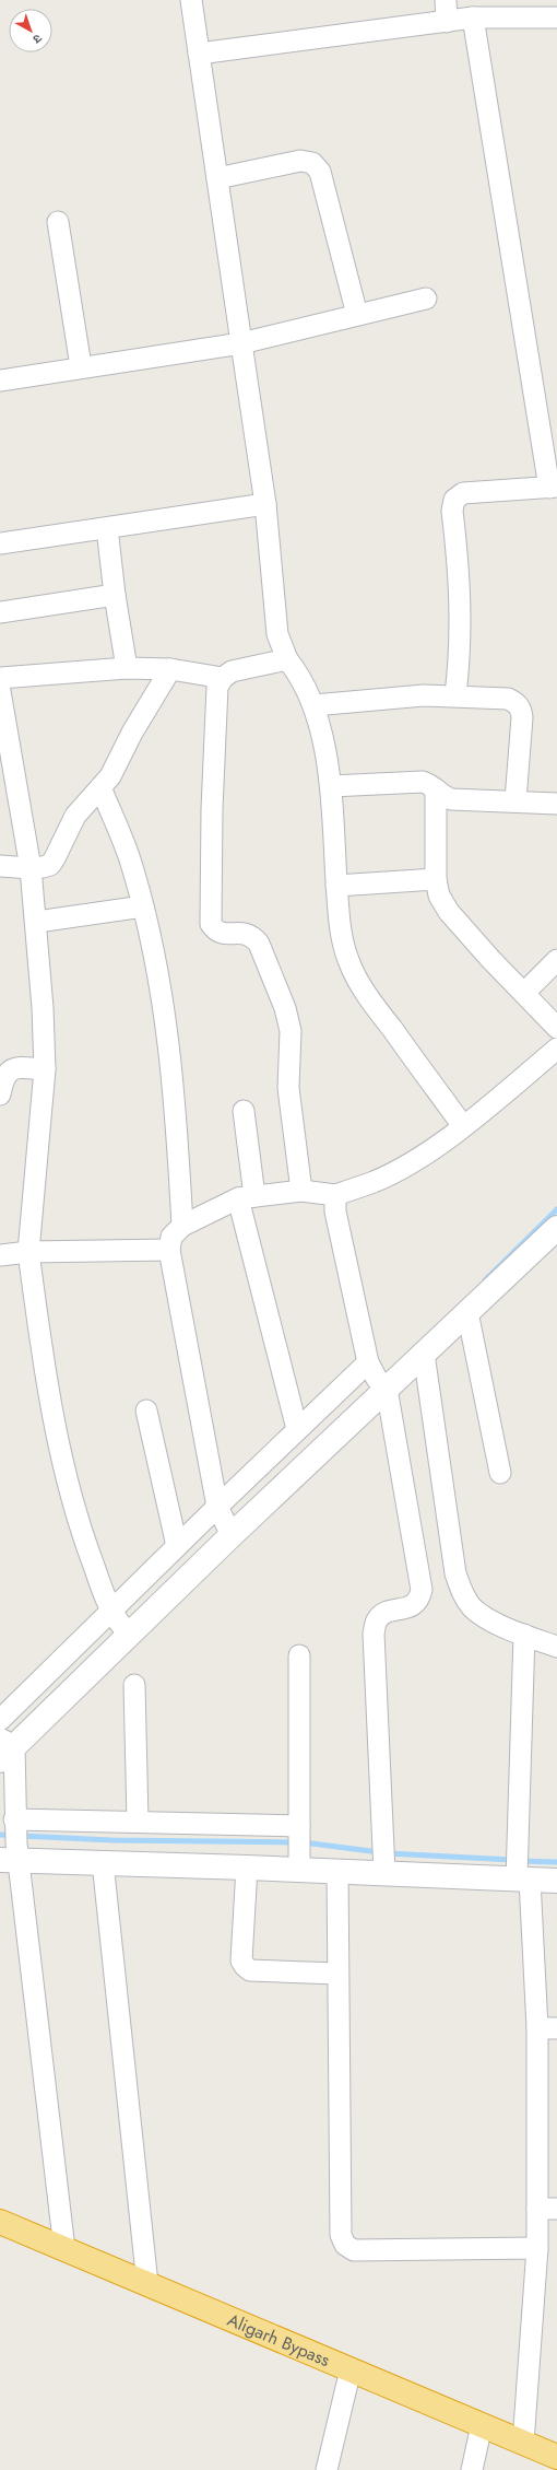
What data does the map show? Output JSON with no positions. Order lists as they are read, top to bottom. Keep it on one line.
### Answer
{"streets":{"highway":["Aligarh Bypass"]},"north":"bottom right"}
